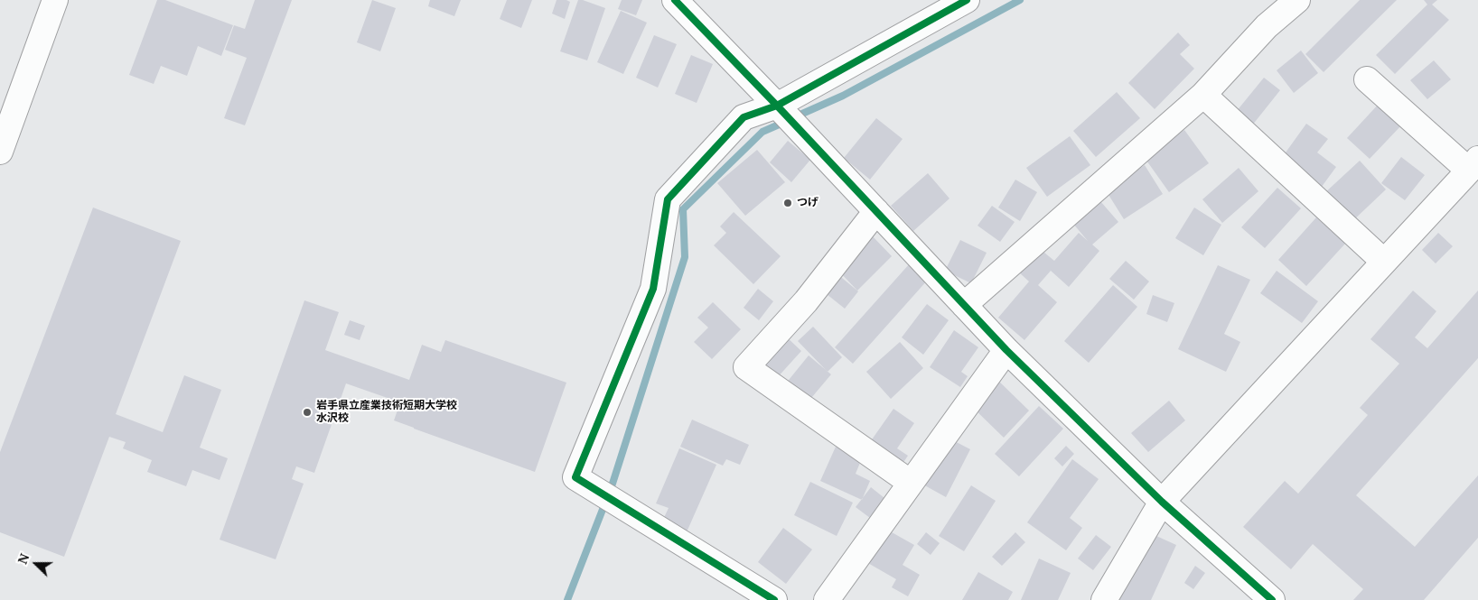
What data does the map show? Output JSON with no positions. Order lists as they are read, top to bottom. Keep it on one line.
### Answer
{"places":["つげ","岩手県立産業技術短期大学校 水沢校"],"north":"left"}
